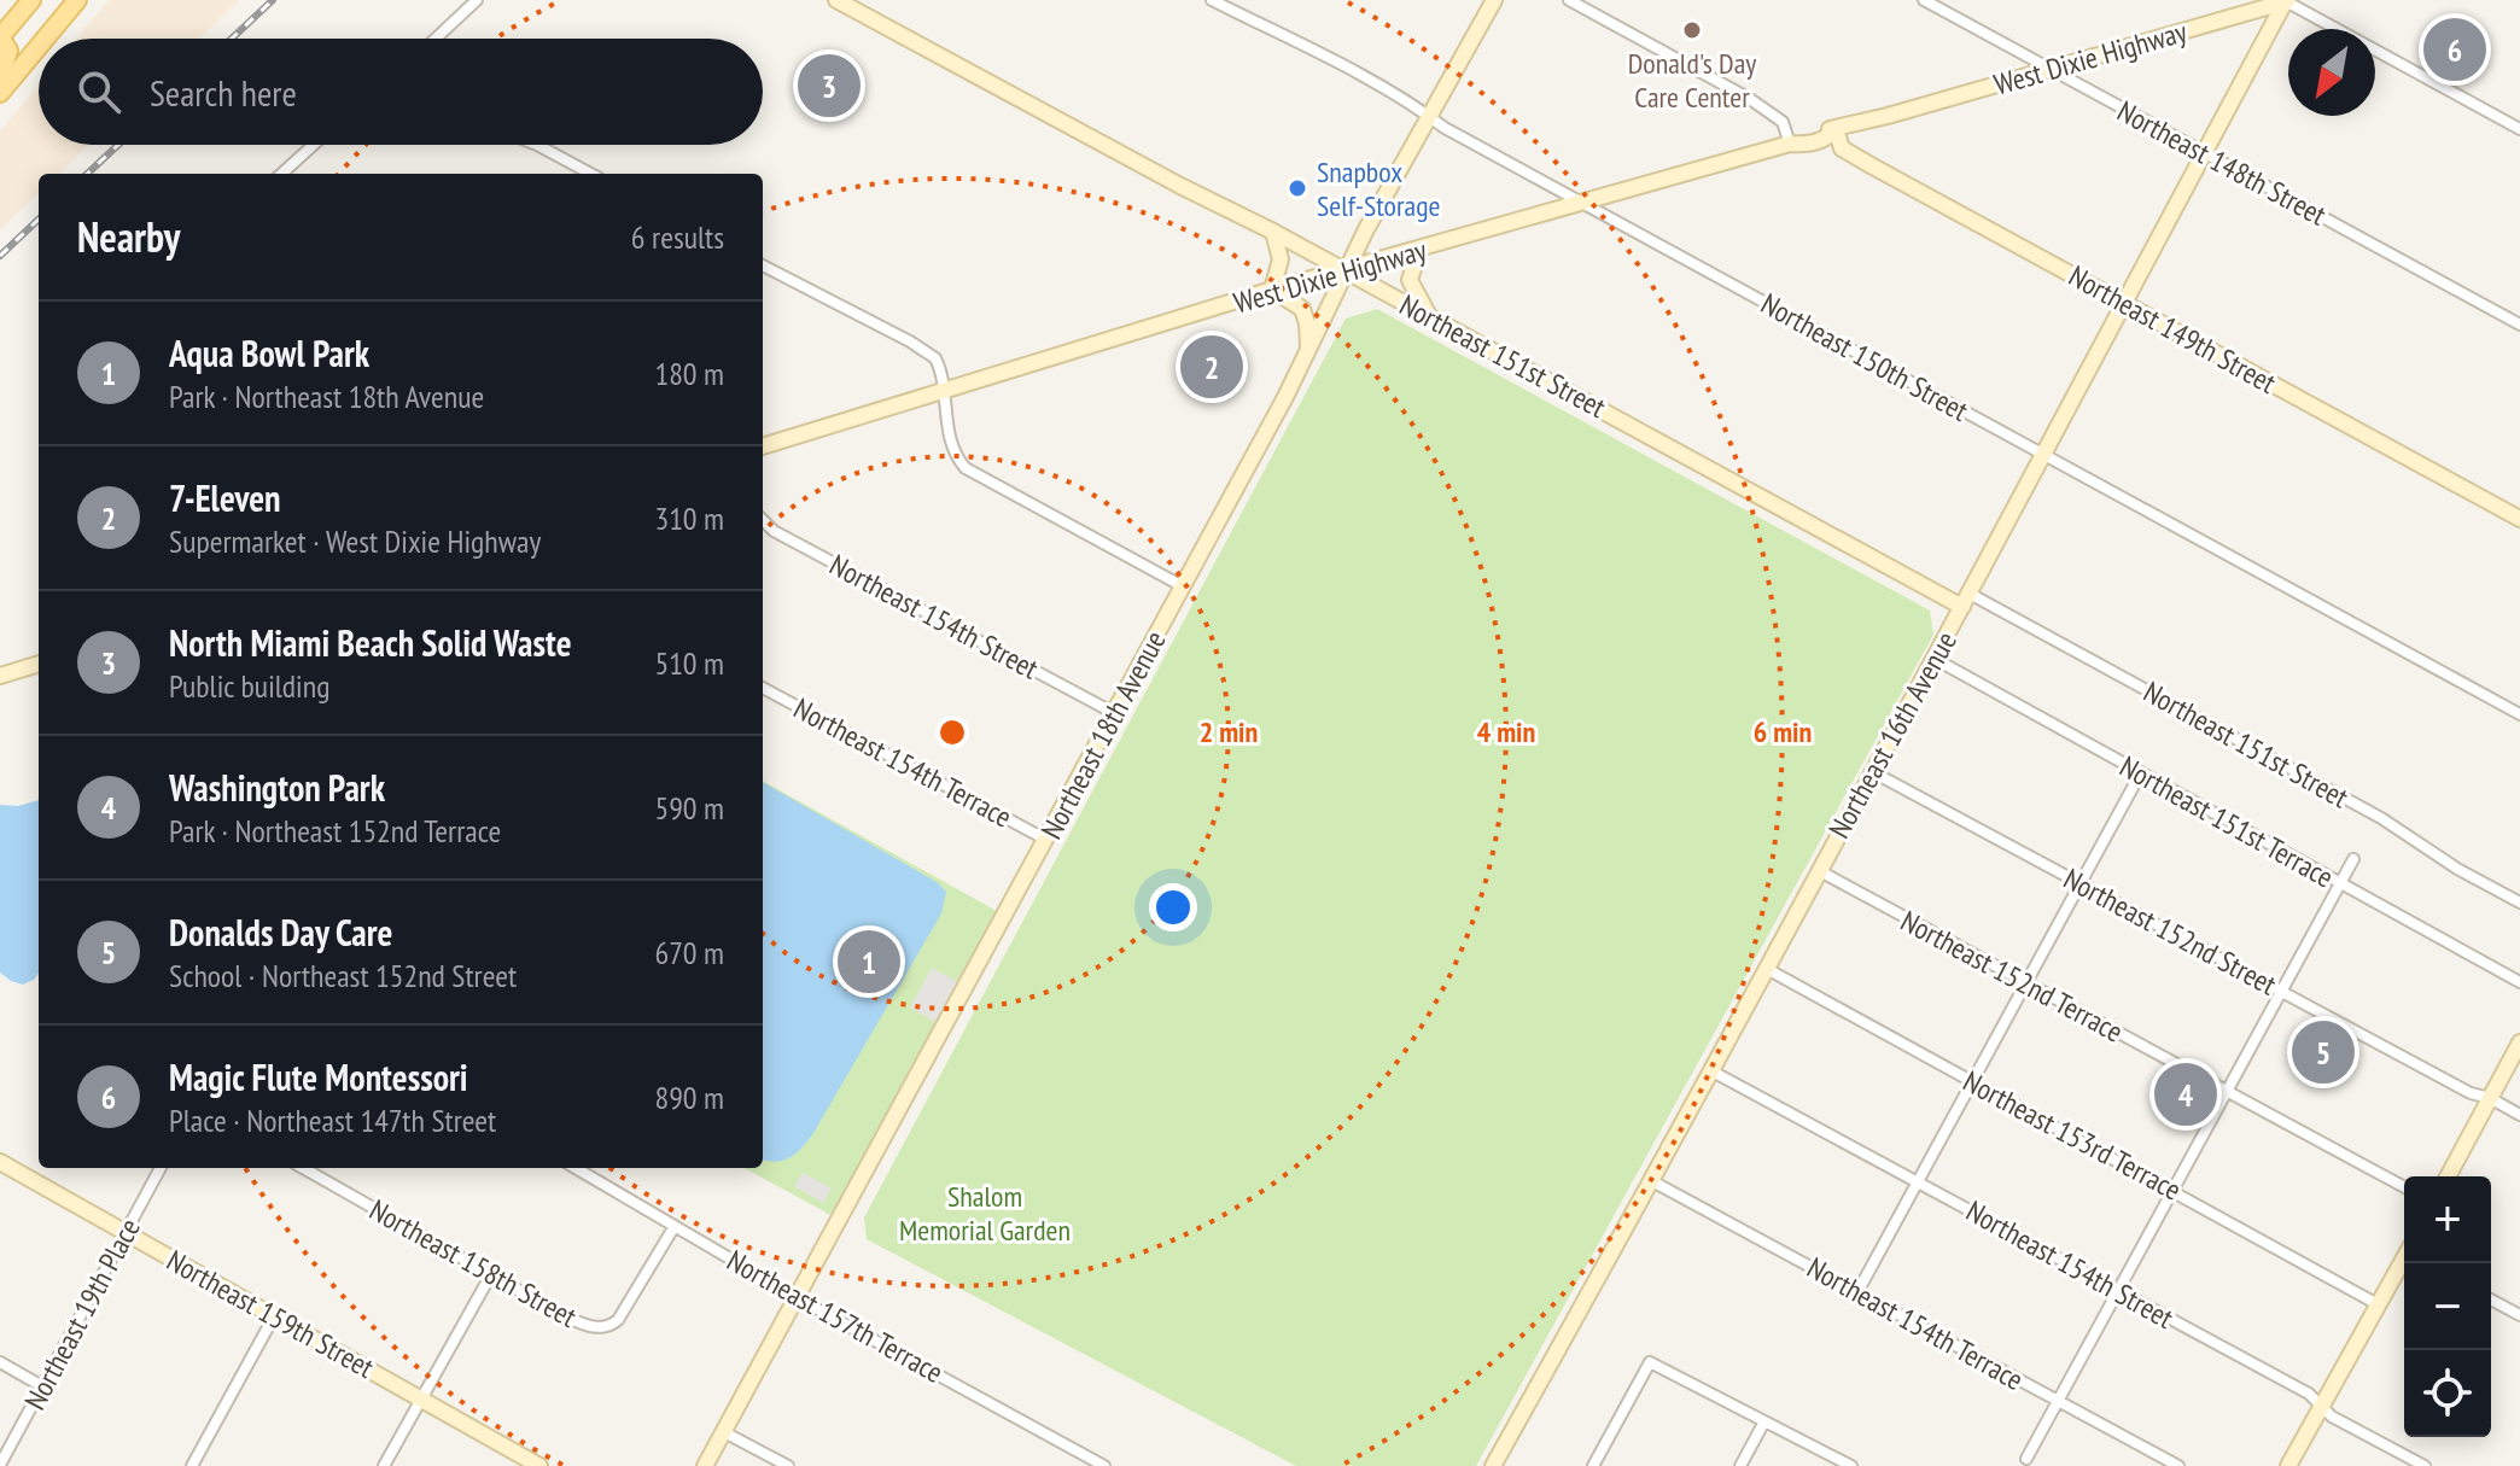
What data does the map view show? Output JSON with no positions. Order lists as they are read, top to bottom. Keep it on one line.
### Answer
{"streets":{"street":["West Dixie Highway","Northeast 148th Street","Northeast 149th Street","Northeast 151st Street","Northeast 150th Street","Northeast 154th Street","Northeast 18th Avenue","Northeast 16th Avenue","Northeast 154th Terrace","Northeast 151st Terrace","Northeast 152nd Street","Northeast 152nd Terrace","Northeast 153rd Terrace","Northeast 158th Street","Northeast 19th Place","Northeast 159th Street","Northeast 157th Terrace"]},"crossings":[["West Dixie Highway","Northeast 148th Street"],["West Dixie Highway","Northeast 149th Street"],["West Dixie Highway","Northeast 151st Street"],["West Dixie Highway","Northeast 150th Street"],["West Dixie Highway","Northeast 18th Avenue"],["West Dixie Highway","Northeast 16th Avenue"],["Northeast 148th Street","Northeast 16th Avenue"],["Northeast 149th Street","Northeast 16th Avenue"],["Northeast 151st Street","Northeast 18th Avenue"],["Northeast 151st Street","Northeast 16th Avenue"],["Northeast 150th Street","Northeast 18th Avenue"],["Northeast 150th Street","Northeast 16th Avenue"],["Northeast 154th Street","Northeast 18th Avenue"],["Northeast 154th Street","Northeast 16th Avenue"],["Northeast 18th Avenue","Northeast 154th Terrace"],["Northeast 18th Avenue","Northeast 157th Terrace"],["Northeast 16th Avenue","Northeast 154th Terrace"],["Northeast 16th Avenue","Northeast 151st Terrace"],["Northeast 16th Avenue","Northeast 152nd Street"],["Northeast 16th Avenue","Northeast 152nd Terrace"],["Northeast 16th Avenue","Northeast 153rd Terrace"],["Northeast 158th Street","Northeast 157th Terrace"],["Northeast 19th Place","Northeast 159th Street"]],"parks":["Shalom Memorial Garden"],"places":["Donald's Day Care Center","Snapbox Self-Storage"],"north":"bottom left","page":{"pins":["6","3","2","1","5","4"],"search":"Search here","heading":["Nearby","6 results"],"list":[{"mark":"1","name":"Aqua Bowl Park","note":"Park · Northeast 18th Avenue","value":"180 m"},{"mark":"2","name":"7-Eleven","note":"Supermarket · West Dixie Highway","value":"310 m"},{"mark":"3","name":"North Miami Beach Solid Waste","note":"Public building","value":"510 m"},{"mark":"4","name":"Washington Park","note":"Park · Northeast 152nd Terrace","value":"590 m"},{"mark":"5","name":"Donalds Day Care","note":"School · Northeast 152nd Street","value":"670 m"},{"mark":"6","name":"Magic Flute Montessori","note":"Place · Northeast 147th Street","value":"890 m"}],"map_buttons":["+","−"]},"rings":["2 min","4 min","6 min"]}
